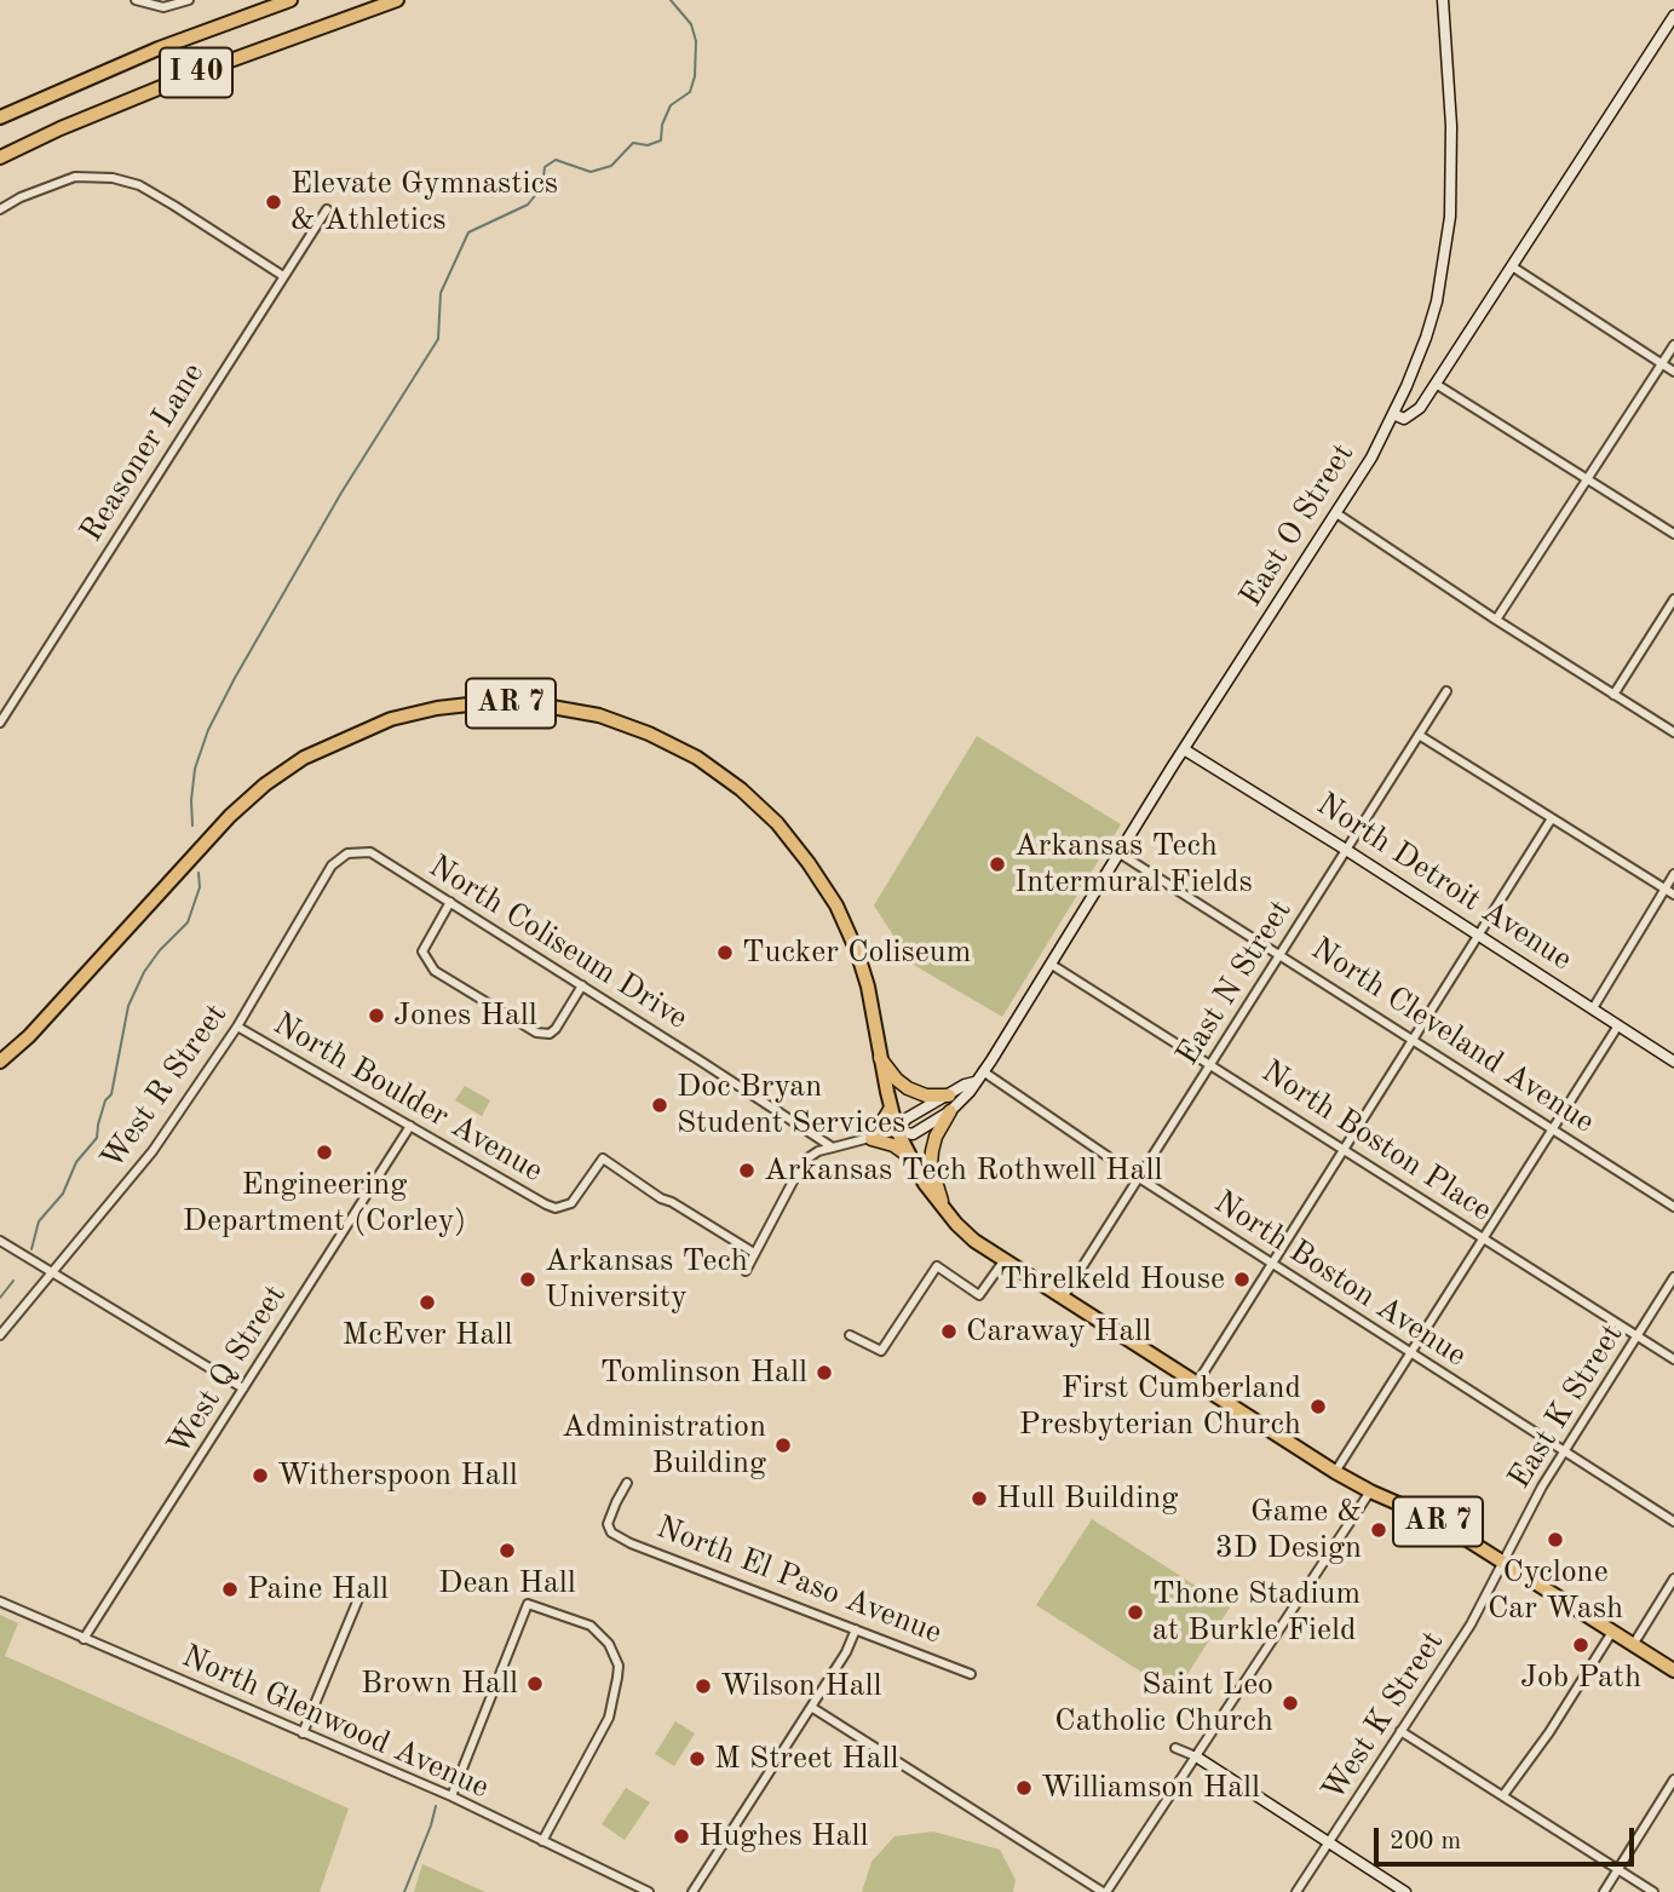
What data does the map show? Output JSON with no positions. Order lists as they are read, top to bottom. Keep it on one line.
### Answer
{"streets":{"highway":["I 40","AR 7"],"street":["Reasoner Lane","East O Street","North Detroit Avenue","North Coliseum Drive","East N Street","North Cleveland Avenue","West R Street","North Boulder Avenue","North Boston Place","North Boston Avenue","West Q Street","East K Street","North El Paso Avenue","West K Street","North Glenwood Avenue"]},"crossings":[["East O Street","AR 7"],["East O Street","North Detroit Avenue"],["East O Street","North Cleveland Avenue"],["East O Street","North Boston Place"],["East O Street","North Boston Avenue"],["AR 7","East N Street"],["AR 7","East K Street"],["AR 7","West K Street"],["North Detroit Avenue","East N Street"],["North Coliseum Drive","West R Street"],["East N Street","North Cleveland Avenue"],["East N Street","North Boston Place"],["East N Street","North Boston Avenue"],["West R Street","North Boulder Avenue"],["North Boulder Avenue","West Q Street"],["North Boston Place","East K Street"],["North Boston Avenue","East K Street"],["West Q Street","North Glenwood Avenue"],["East K Street","West K Street"]],"places":["Elevate Gymnastics & Athletics","Arkansas Tech Intermural Fields","Tucker Coliseum","Jones Hall","Doc Bryan Student Services","Engineering Department (Corley)","Arkansas Tech Rothwell Hall","Arkansas Tech University","Threlkeld House","McEver Hall","Caraway Hall","Tomlinson Hall","First Cumberland Presbyterian Church","Administration Building","Witherspoon Hall","Hull Building","Game & 3D Design","Cyclone Car Wash","Dean Hall","Paine Hall","Thone Stadium at Burkle Field","Job Path","Brown Hall","Wilson Hall","Saint Leo Catholic Church","M Street Hall","Williamson Hall","Hughes Hall"],"scale_bar":"200 m"}
